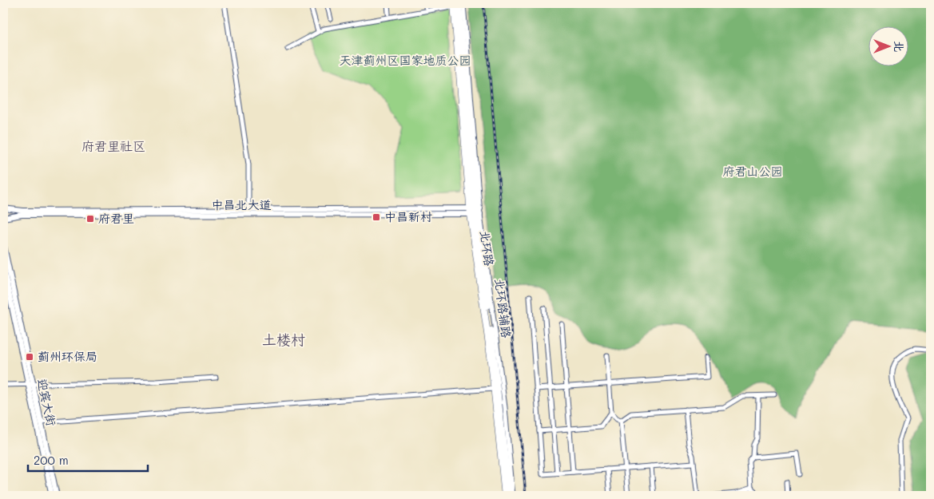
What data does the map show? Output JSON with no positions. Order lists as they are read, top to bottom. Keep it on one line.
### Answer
{"streets":{"highway":["北环路"],"main road":["中昌北大道","迎宾大街"],"street":["北环路辅路"]},"crossings":[["中昌北大道","北环路"],["中昌北大道","北环路辅路"],["北环路","北环路辅路"]],"districts":["府君里社区","土楼村"],"parks":["天津蓟州区国家地质公园","府君山公园"],"places":{"transit":["中昌新村","府君里","蓟州环保局"]},"scale_bar":"200 m","north":"right"}
